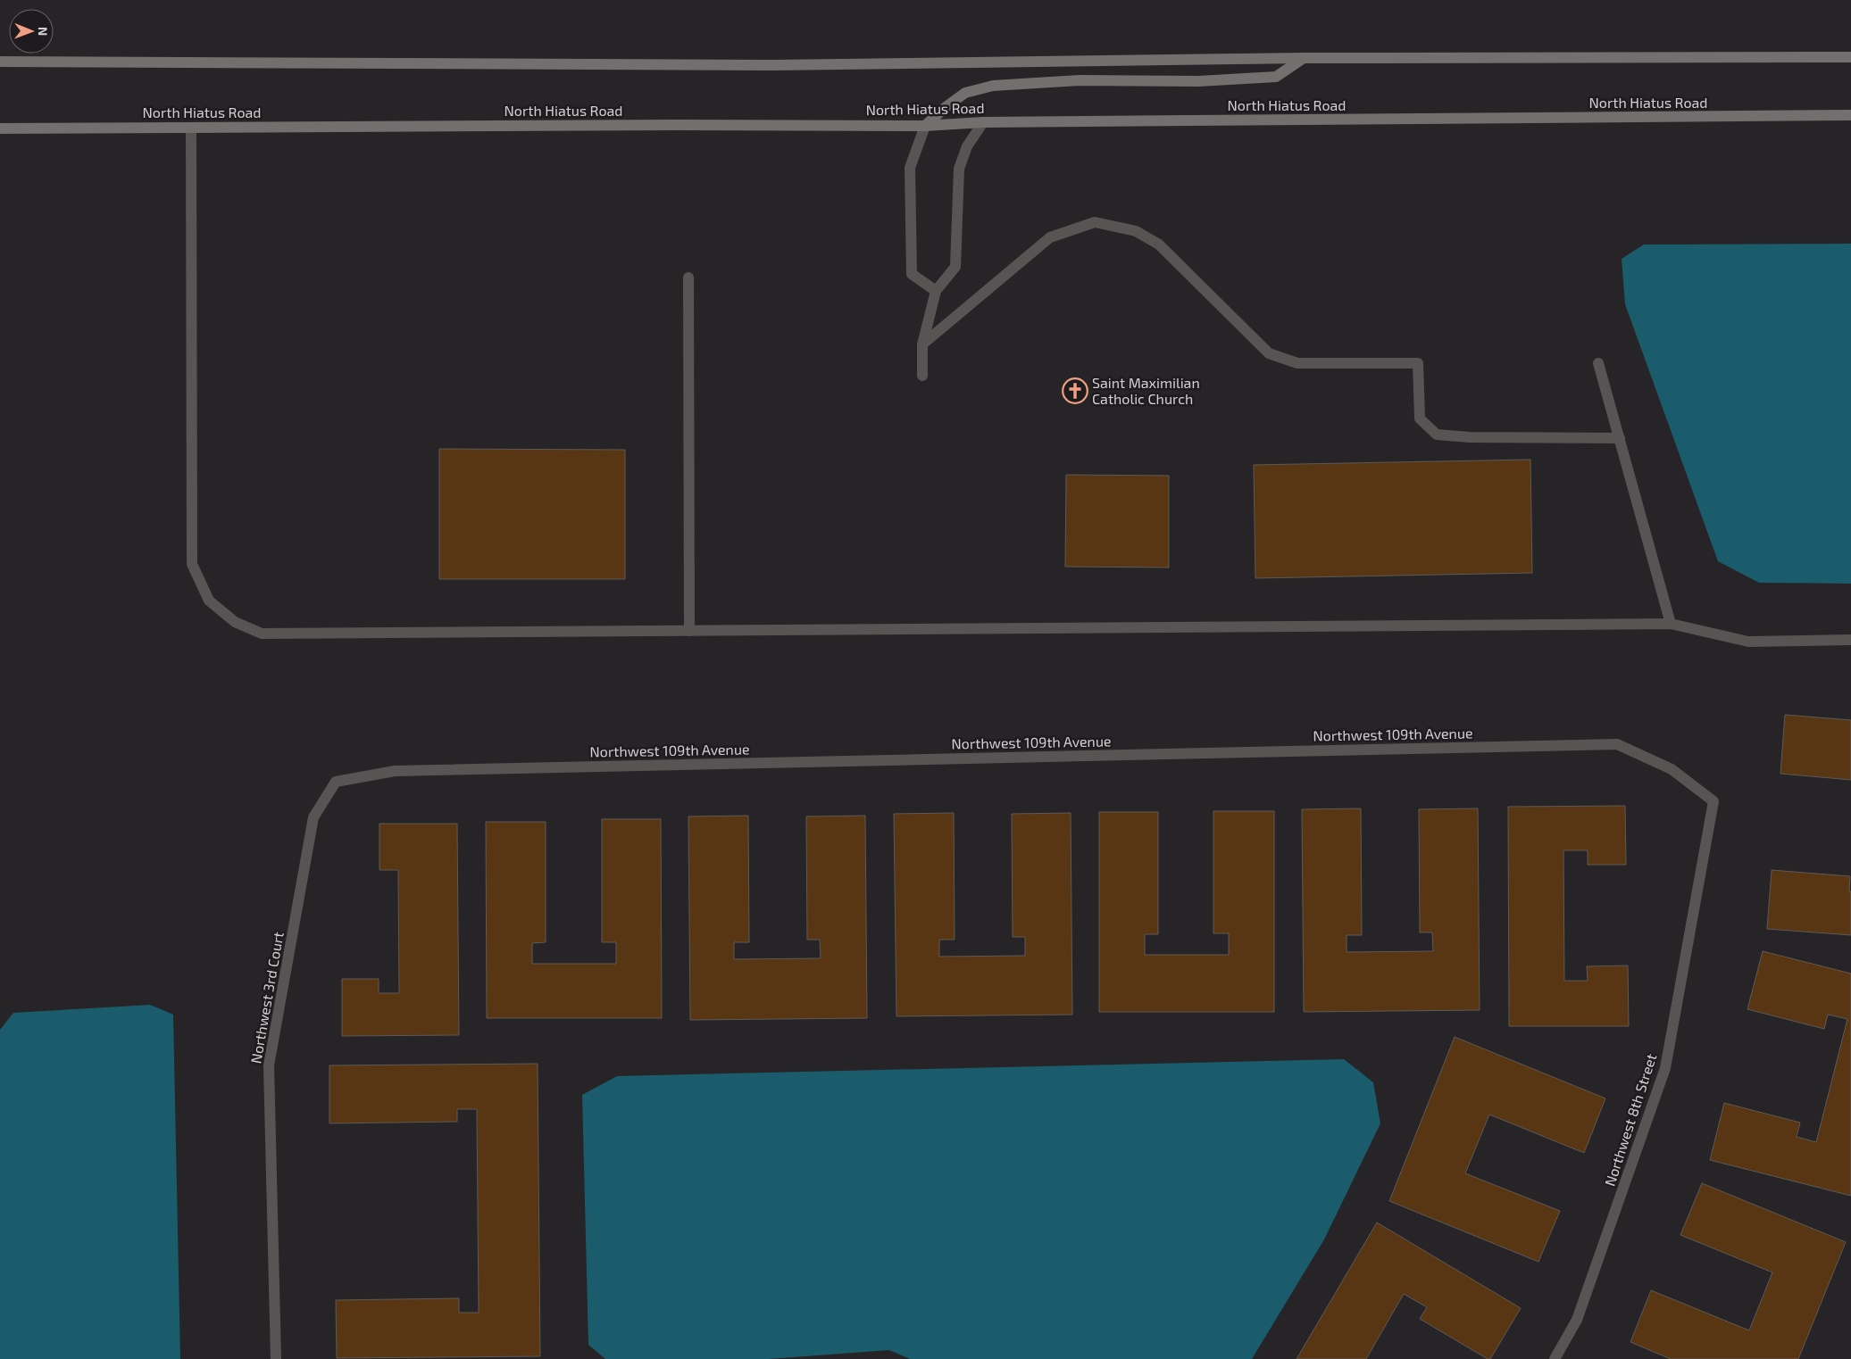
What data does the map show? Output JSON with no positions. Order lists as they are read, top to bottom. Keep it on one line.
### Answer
{"streets":{"main road":["North Hiatus Road"],"street":["Northwest 109th Avenue","Northwest 3rd Court","Northwest 8th Street"]},"crossings":[["Northwest 109th Avenue","Northwest 3rd Court"],["Northwest 109th Avenue","Northwest 8th Street"]],"places":{"church":["Saint Maximilian Catholic Church"]},"north":"right"}
